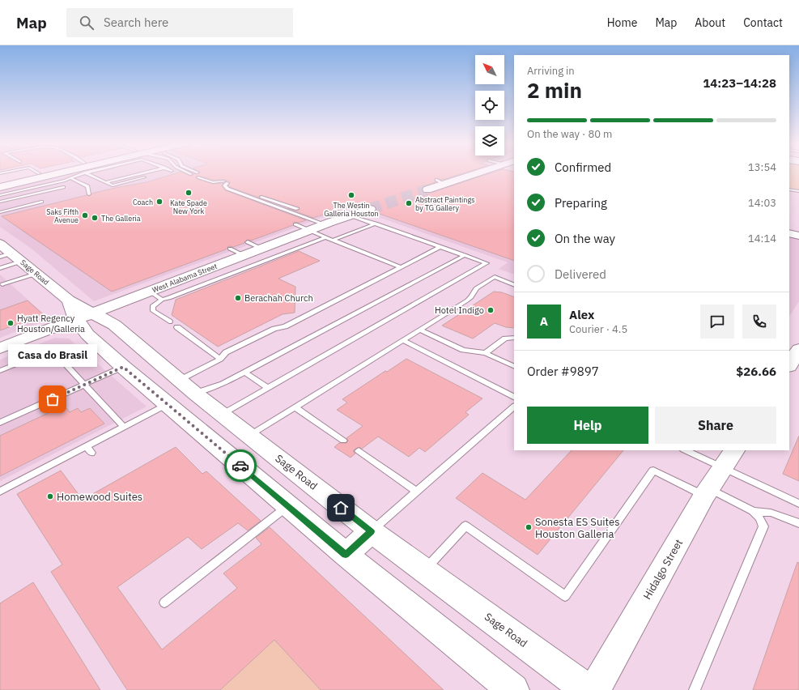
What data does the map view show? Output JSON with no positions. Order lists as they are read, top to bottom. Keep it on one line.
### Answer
{"streets":{"main road":["Sage Road","West Alabama Street","Hidalgo Street"]},"crossings":[["Sage Road","West Alabama Street"]],"places":["Kate Spade New York","The Westin Galleria Houston","Coach","Abstract Paintings by TG Gallery","Saks Fifth Avenue","The Galleria","Berachah Church","Hotel Indigo","Hyatt Regency Houston/Galleria","Casa do Brasil","Homewood Suites","Sonesta ES Suites Houston Galleria"],"north":"top left","page":{"header":"Map","search":"Search here","nav":["Home","Map","About","Contact"],"heading":["2 min","Arriving in","14:23–14:28"],"panel":["Alex","Courier · 4.5","Order #9897","$26.66"],"bar":"On the way · 80 m","list":[["Confirmed","13:54"],["Preparing","14:03"],["On the way","14:14"],"Delivered"],"round":"A","bubble":"Casa do Brasil","buttons":["Help","Share"]}}
